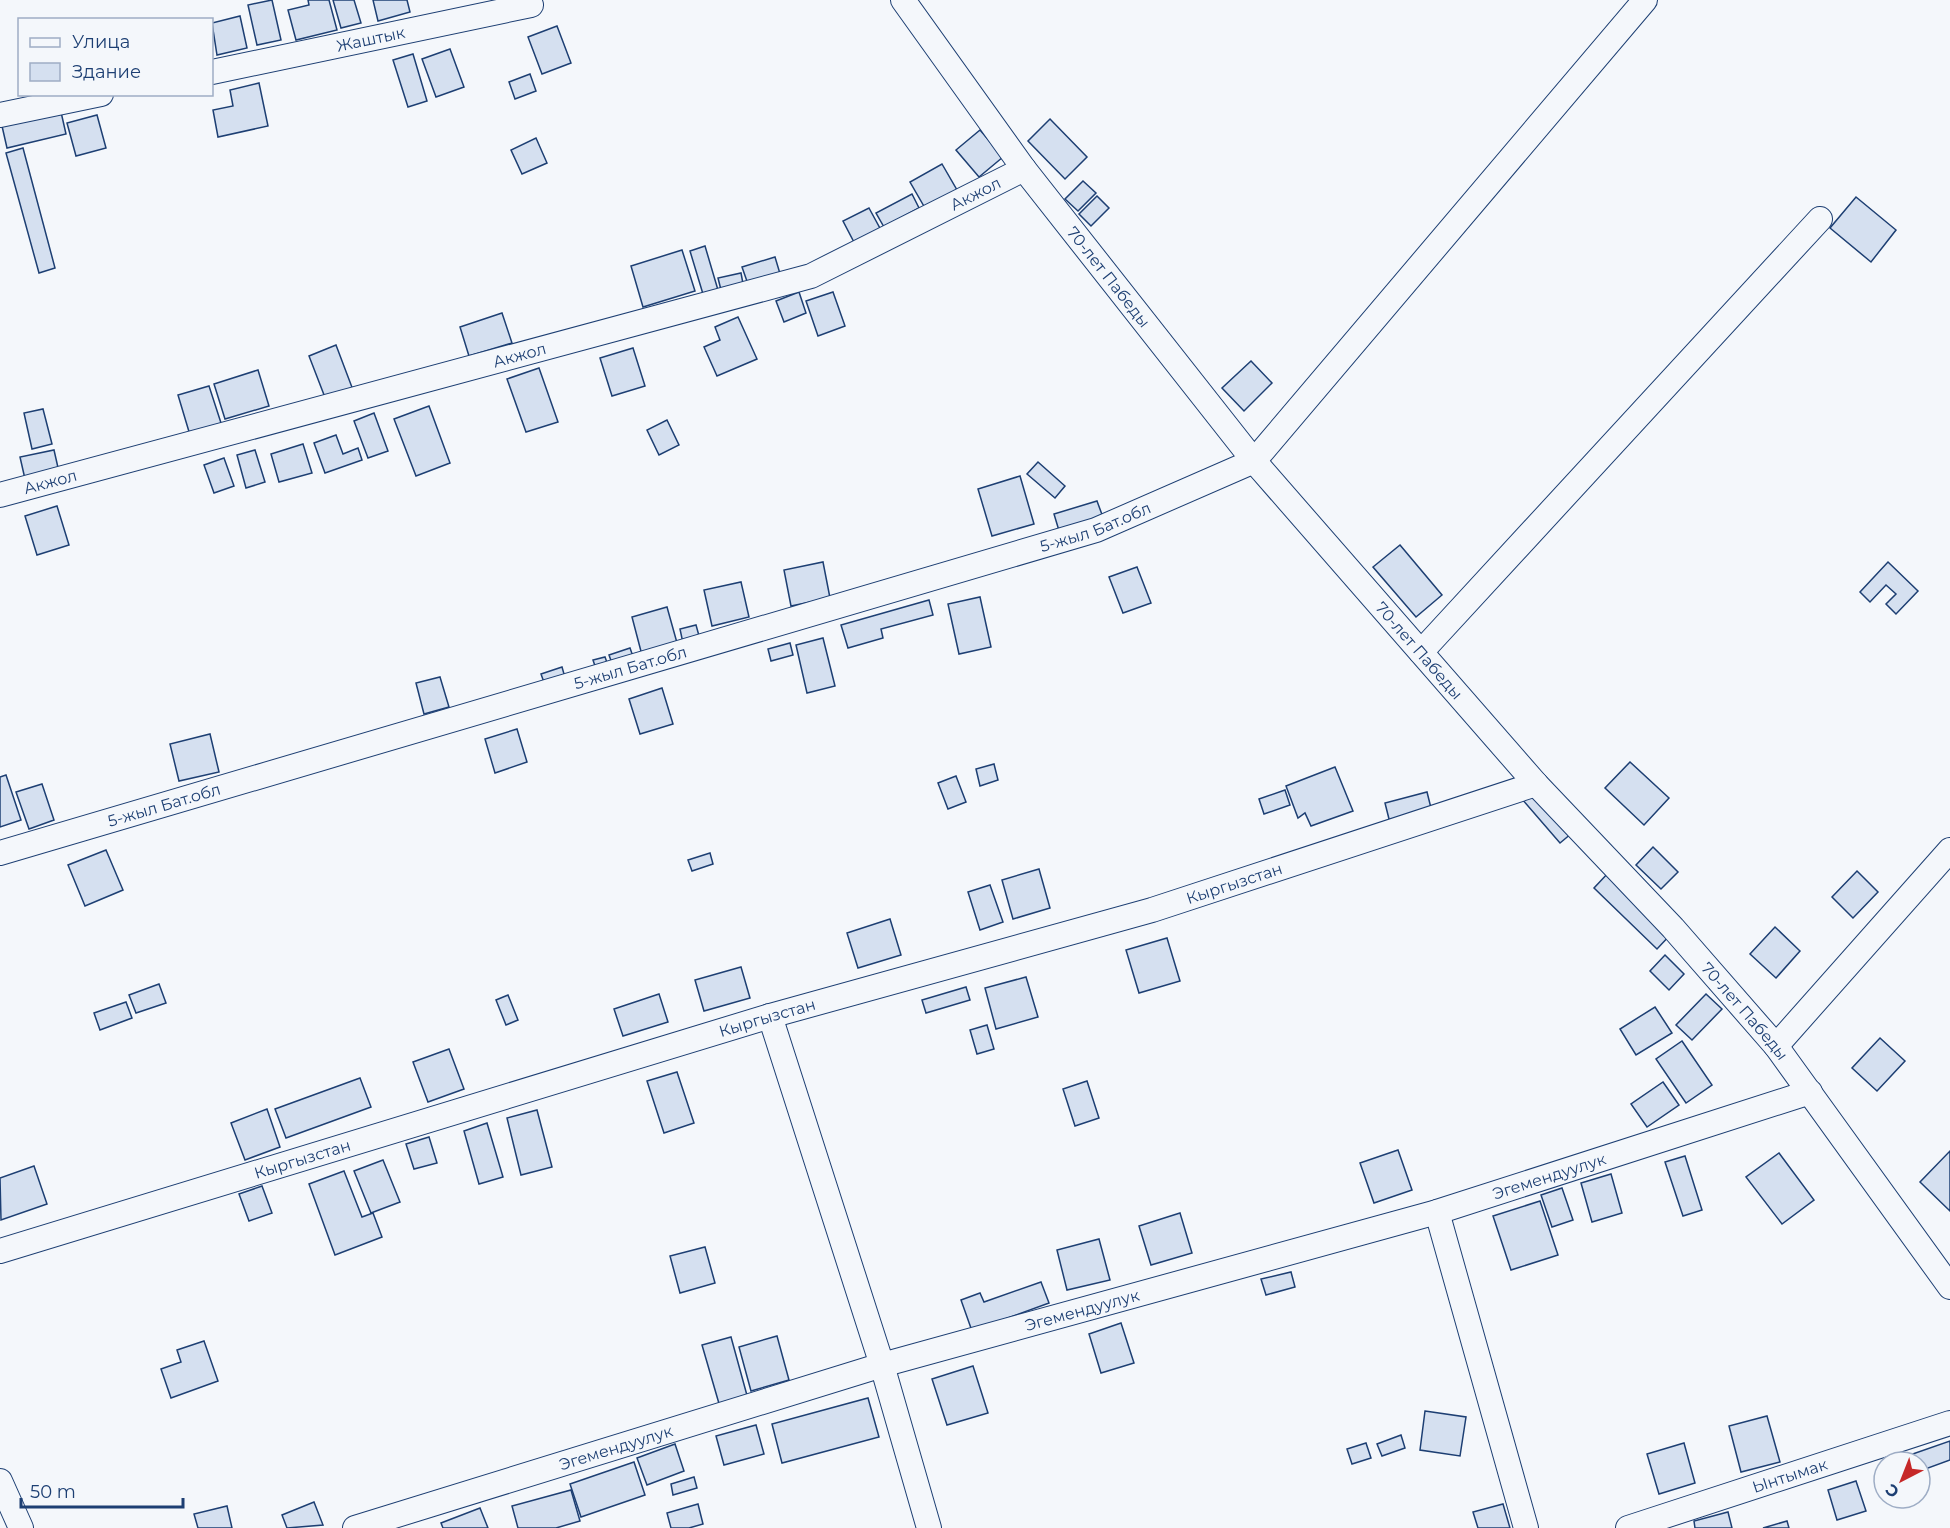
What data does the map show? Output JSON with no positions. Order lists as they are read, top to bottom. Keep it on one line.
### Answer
{"streets":{"street":["Жаштык","Акжол","70-лет Пабеды","5-жыл Бат.обл","Кыргызстан","Эгемендуулук","Ынтымак"]},"crossings":[["Акжол","70-лет Пабеды"],["70-лет Пабеды","5-жыл Бат.обл"],["70-лет Пабеды","Кыргызстан"],["70-лет Пабеды","Эгемендуулук"]],"legend":["Улица","Здание"],"scale_bar":"50 m","north":"bottom left"}
